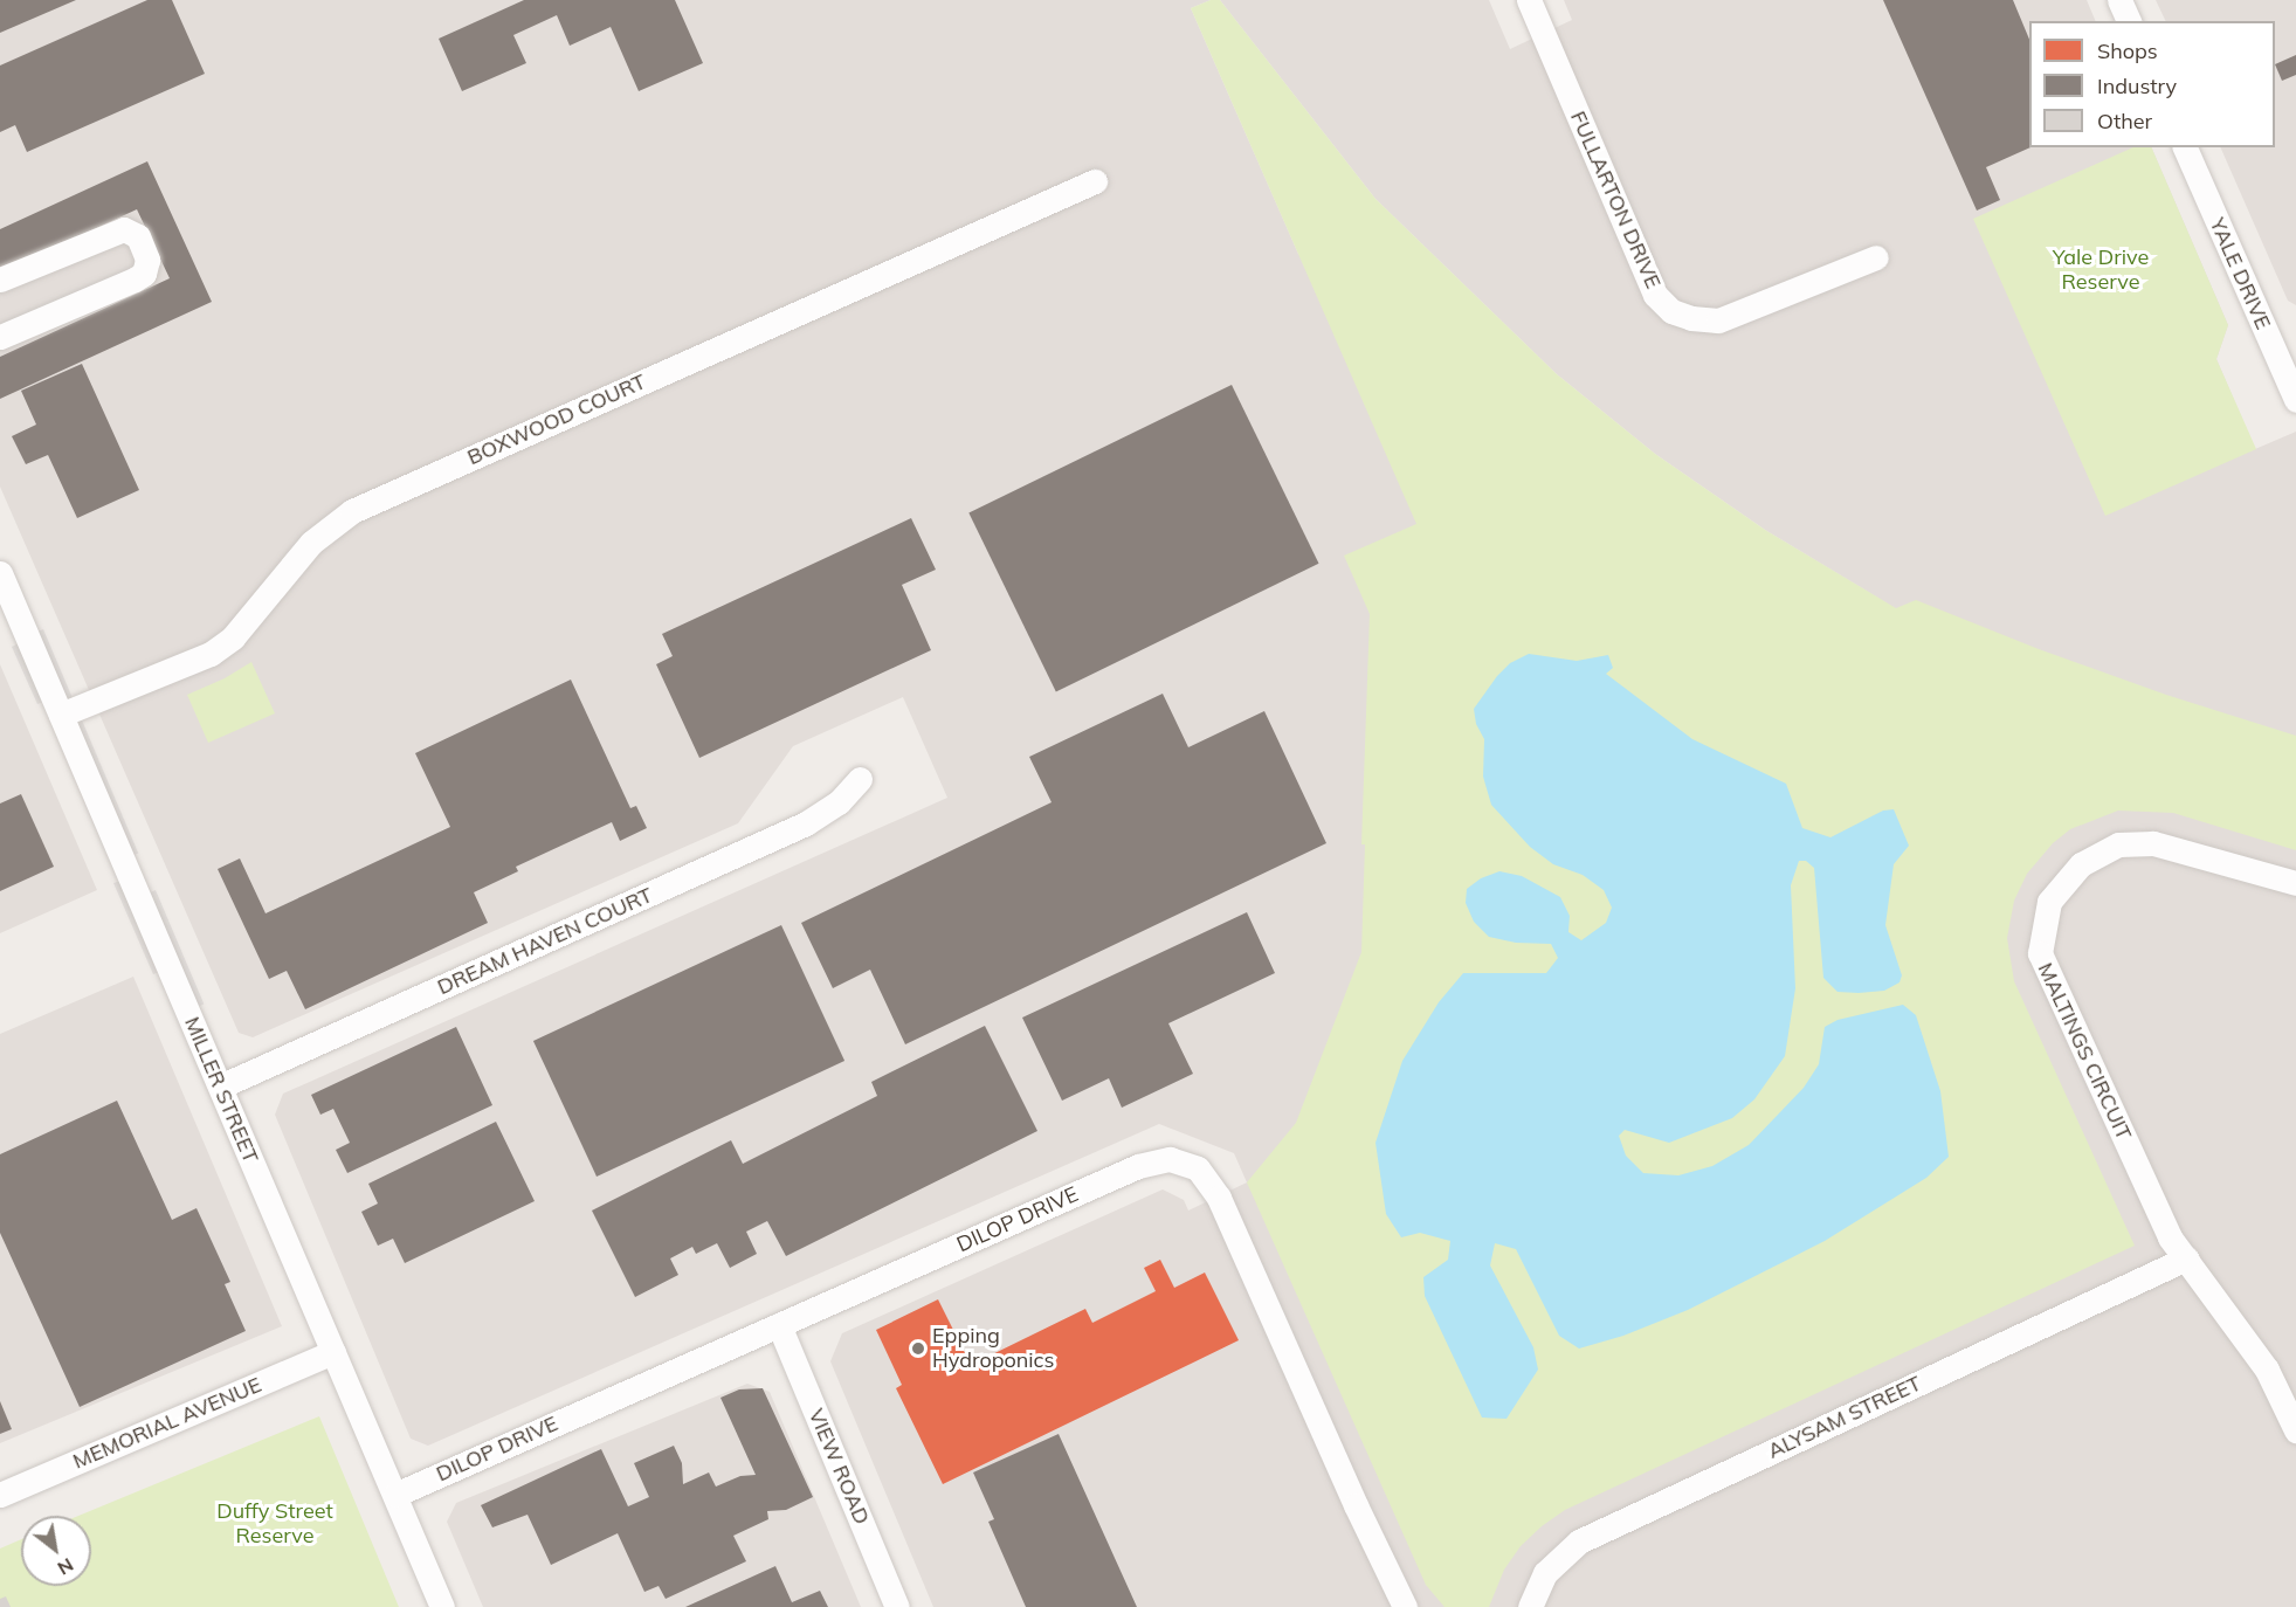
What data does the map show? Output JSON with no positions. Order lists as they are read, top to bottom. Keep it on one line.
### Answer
{"streets":{"street":["FULLARTON DRIVE","YALE DRIVE","BOXWOOD COURT","DREAM HAVEN COURT","MALTINGS CIRCUIT","MILLER STREET","DILOP DRIVE","ALYSAM STREET","MEMORIAL AVENUE","VIEW ROAD"]},"crossings":[["BOXWOOD COURT","MILLER STREET"],["DREAM HAVEN COURT","MILLER STREET"],["MALTINGS CIRCUIT","ALYSAM STREET"],["MILLER STREET","DILOP DRIVE"],["MILLER STREET","MEMORIAL AVENUE"],["DILOP DRIVE","VIEW ROAD"]],"parks":["Yale Drive Reserve","Duffy Street Reserve"],"places":["Epping Hydroponics"],"legend":["Shops","Industry","Other"],"north":"bottom right"}
